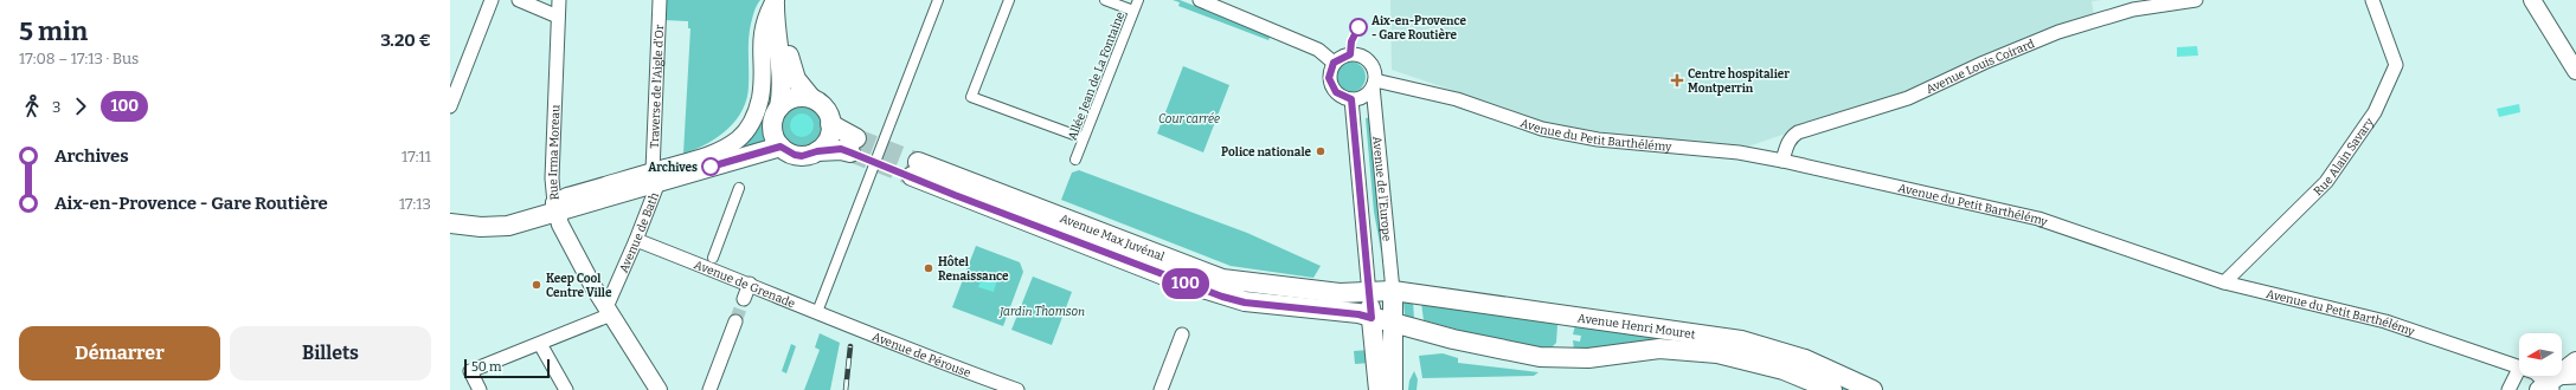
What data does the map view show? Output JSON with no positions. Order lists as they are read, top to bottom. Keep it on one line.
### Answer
{"streets":{"main road":["Avenue Max Juvénal","Avenue Henri Mouret"],"street":["Avenue Louis Coirard","Allée Jean de La Fontaine","Traverse de l'Aigle d'Or","Avenue du Petit Barthélémy","Rue Irma Moreau","Rue Alain Savary","Avenue de l'Europe","Avenue de Bath","Avenue de Grenade","Avenue de Pérouse"]},"crossings":[["Avenue Louis Coirard","Avenue du Petit Barthélémy"],["Traverse de l'Aigle d'Or","Avenue de Bath"],["Avenue du Petit Barthélémy","Rue Alain Savary"],["Avenue du Petit Barthélémy","Avenue de l'Europe"],["Rue Irma Moreau","Avenue de Bath"],["Avenue de l'Europe","Avenue Max Juvénal"],["Avenue de l'Europe","Avenue Henri Mouret"],["Avenue de Bath","Avenue de Grenade"],["Avenue Max Juvénal","Avenue Henri Mouret"],["Avenue de Grenade","Avenue de Pérouse"]],"parks":["Cour carrée","Jardin Thomson"],"places":{"other":["Aix-en-Provence - Gare Routière","Police nationale","Archives","Hôtel Renaissance","Keep Cool Centre Ville"],"health":["Centre hospitalier Montperrin"]},"lines":["bus line 100"],"scale_bar":"50 m","north":"left","page":{"heading":["5 min","17:08 – 17:13 · Bus","3.20 €"],"on_map":"100","legs":["3","100"],"list":[{"name":"Archives","value":"17:11"},{"name":"Aix-en-Provence - Gare Routière","value":"17:13"}],"buttons":["Démarrer","Billets"],"scale":"50 m"}}
